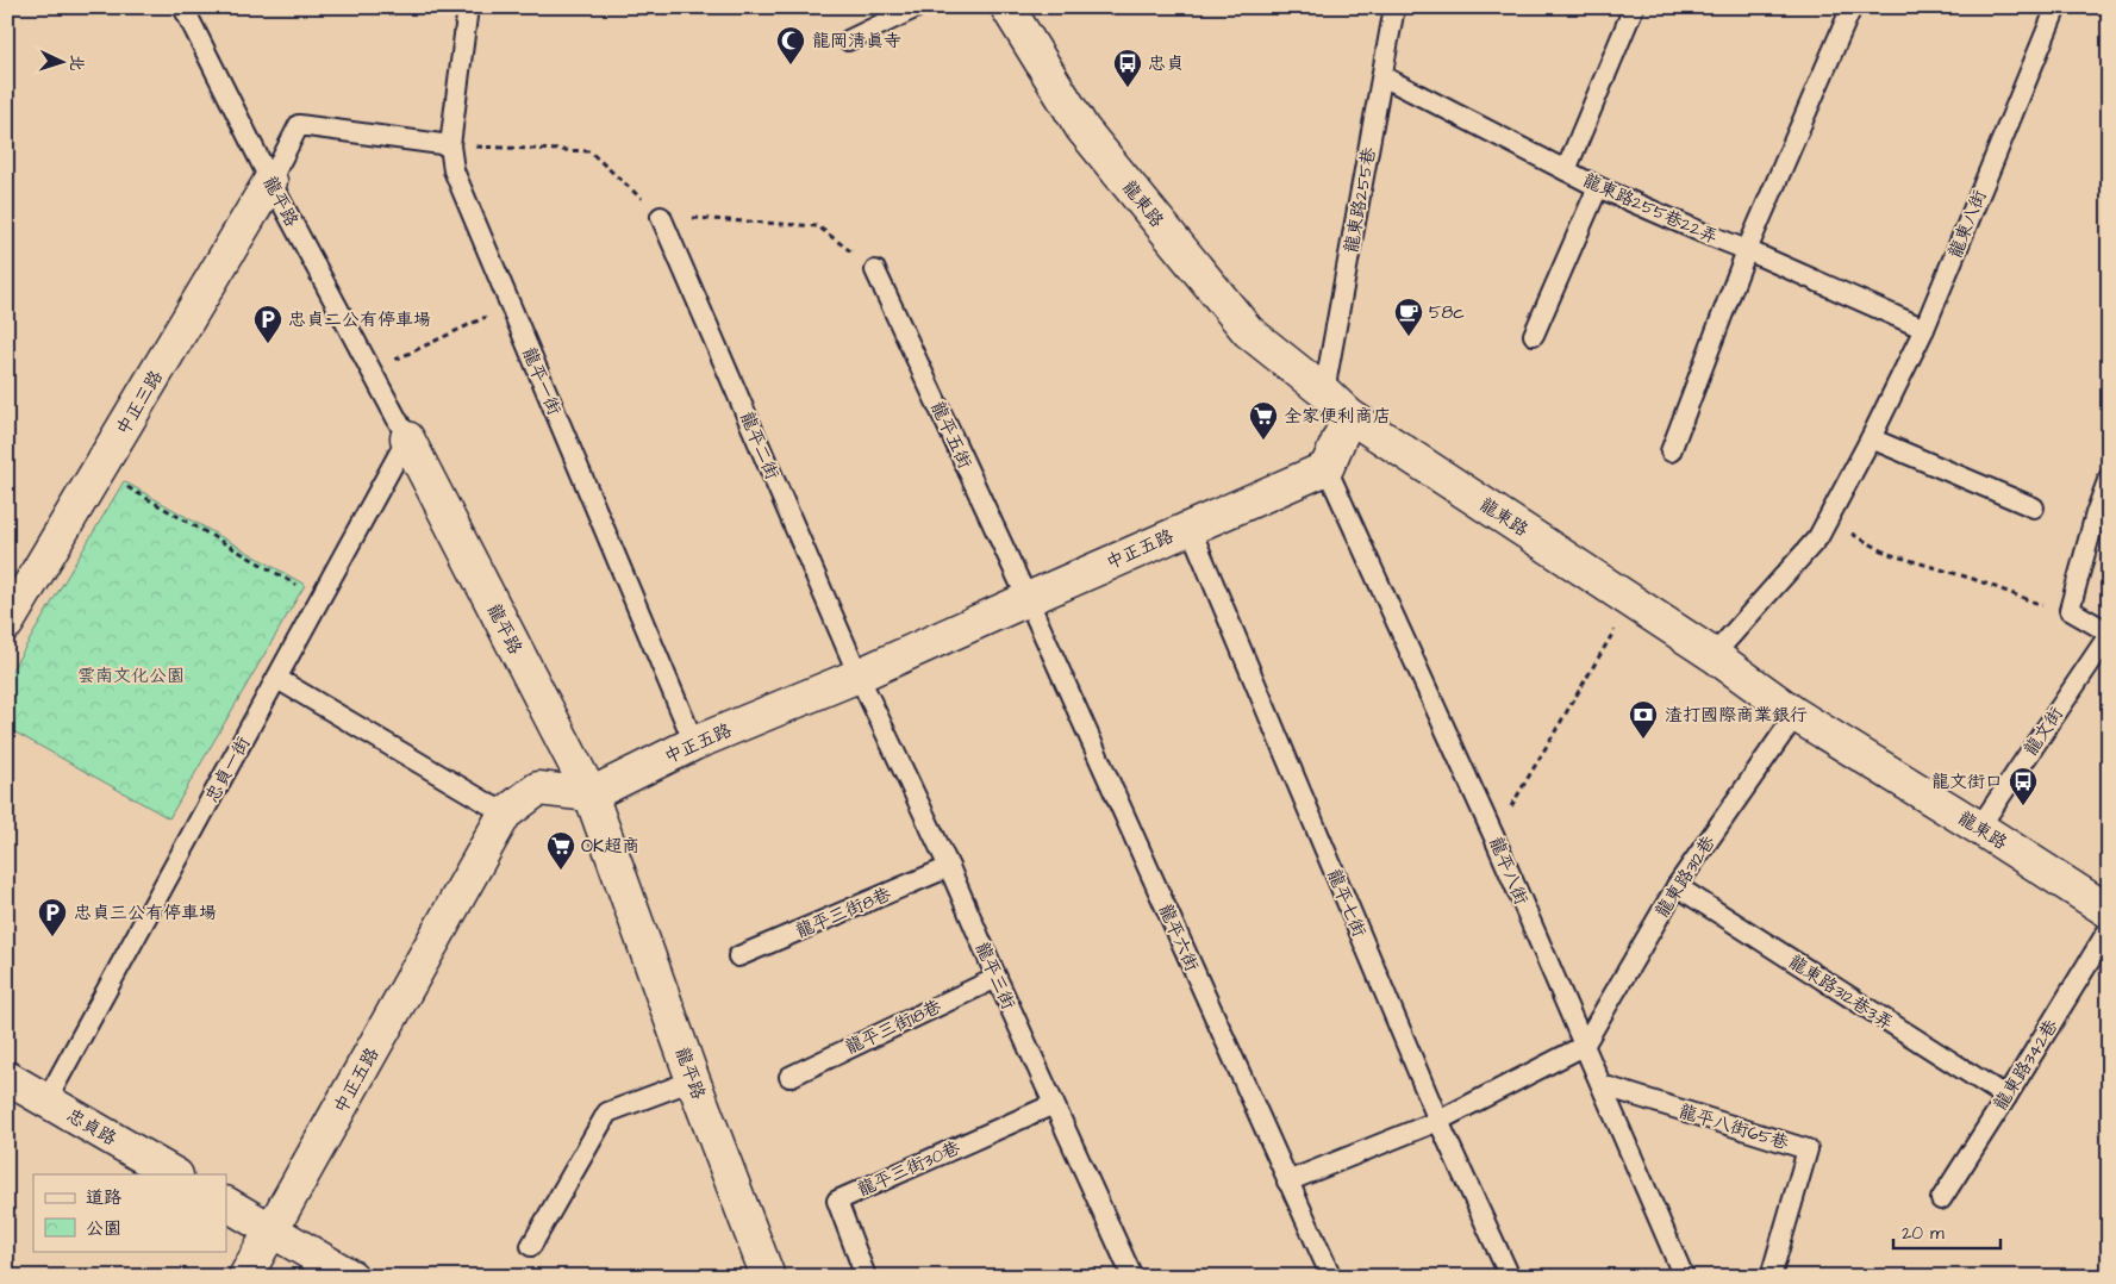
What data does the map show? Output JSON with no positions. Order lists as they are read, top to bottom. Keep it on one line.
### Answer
{"streets":{"street":["龍平路","龍東路","中正三路","中正五路","忠貞路"],"lane":["龍東路255巷","龍東路255巷22弄","龍東八街","龍平一街","龍平五街","龍平二街","龍文街","忠貞一街","龍平八街","龍東路312巷","龍平七街","龍平三街8巷","龍平六街","龍平三街","龍東路312巷3弄","龍平三街18巷","龍東路342巷","龍平八街65巷","龍平三街30巷"]},"crossings":[["龍東路255巷","龍東路"],["龍東路255巷","龍東路255巷22弄"],["龍平路","中正三路"],["龍平路","中正五路"],["龍平路","忠貞一街"],["龍東路","龍東八街"],["龍東路","龍文街"],["龍東路","龍東路312巷"],["龍東路255巷22弄","龍東八街"],["龍平一街","中正五路"],["龍平五街","中正五路"],["龍平五街","龍平六街"],["龍平二街","中正五路"],["龍平二街","龍平三街"],["中正五路","龍平八街"],["中正五路","龍平七街"],["中正五路","龍平六街"],["中正五路","龍平三街"],["忠貞一街","忠貞路"],["龍平八街","龍東路312巷"],["龍平八街","龍平八街65巷"],["龍東路312巷","龍東路312巷3弄"],["龍平三街8巷","龍平三街"],["龍平三街","龍平三街18巷"],["龍平三街","龍平三街30巷"],["龍東路312巷3弄","龍東路342巷"]],"parks":["雲南文化公園"],"places":{"mosque":["龍岡清真寺"],"bus stop":["忠貞","龍文街口"],"cafe":["58c"],"parking":["忠貞二公有停車場","忠貞三公有停車場"],"supermarket":["全家便利商店","OK超商"],"bank":["渣打國際商業銀行"]},"legend":["道路","公園"],"scale_bar":"20 m","north":"right"}
